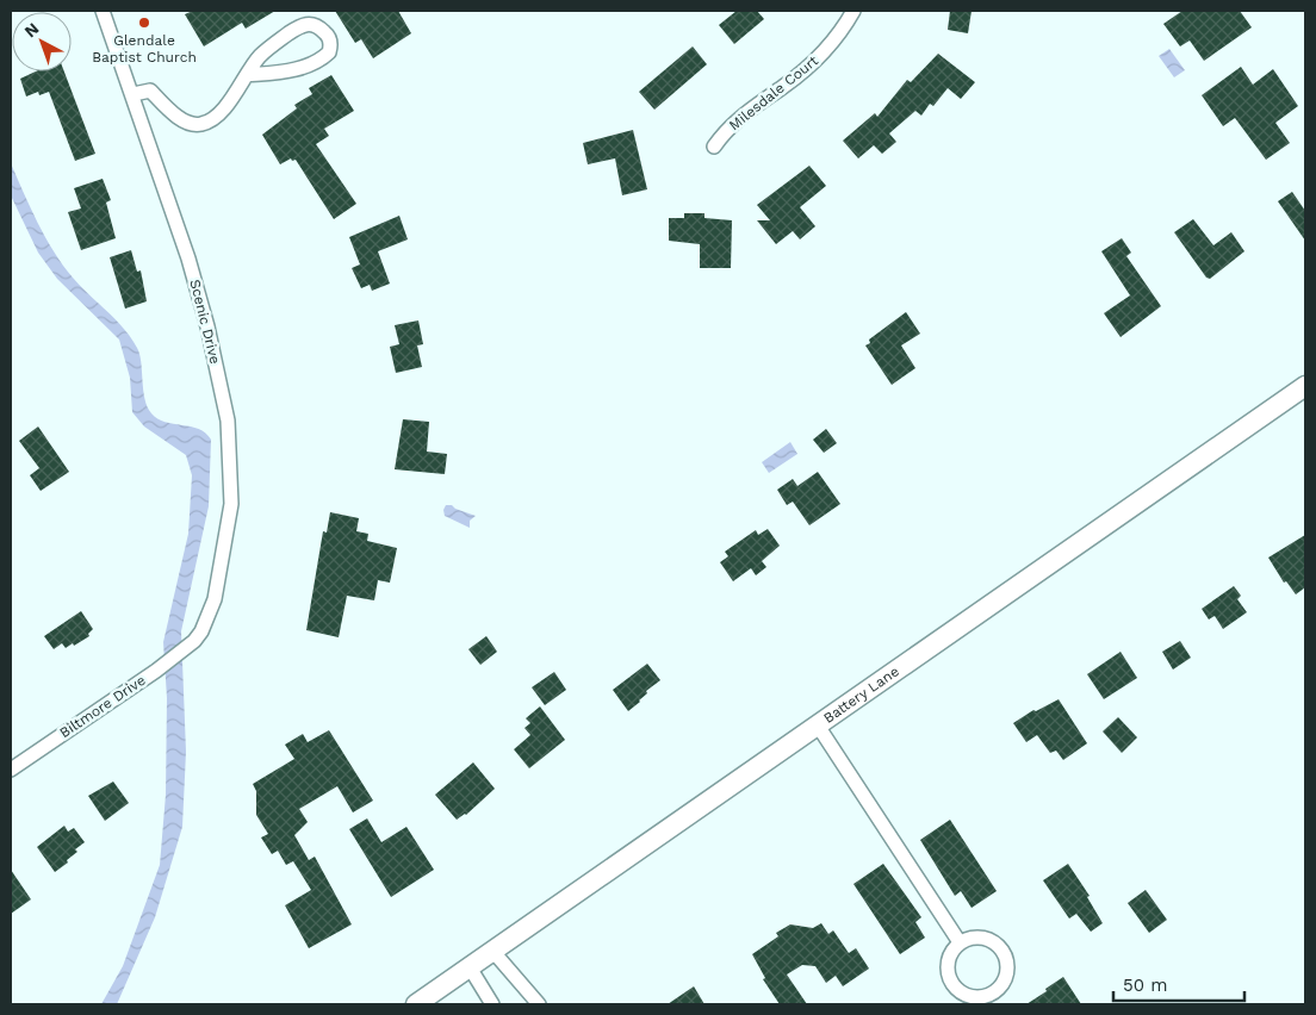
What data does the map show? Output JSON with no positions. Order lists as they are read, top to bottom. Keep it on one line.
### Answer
{"streets":{"main road":["Battery Lane"],"street":["Milesdale Court","Scenic Drive","Biltmore Drive"]},"crossings":[["Scenic Drive","Biltmore Drive"]],"places":["Glendale Baptist Church"],"scale_bar":"50 m","north":"top left"}
